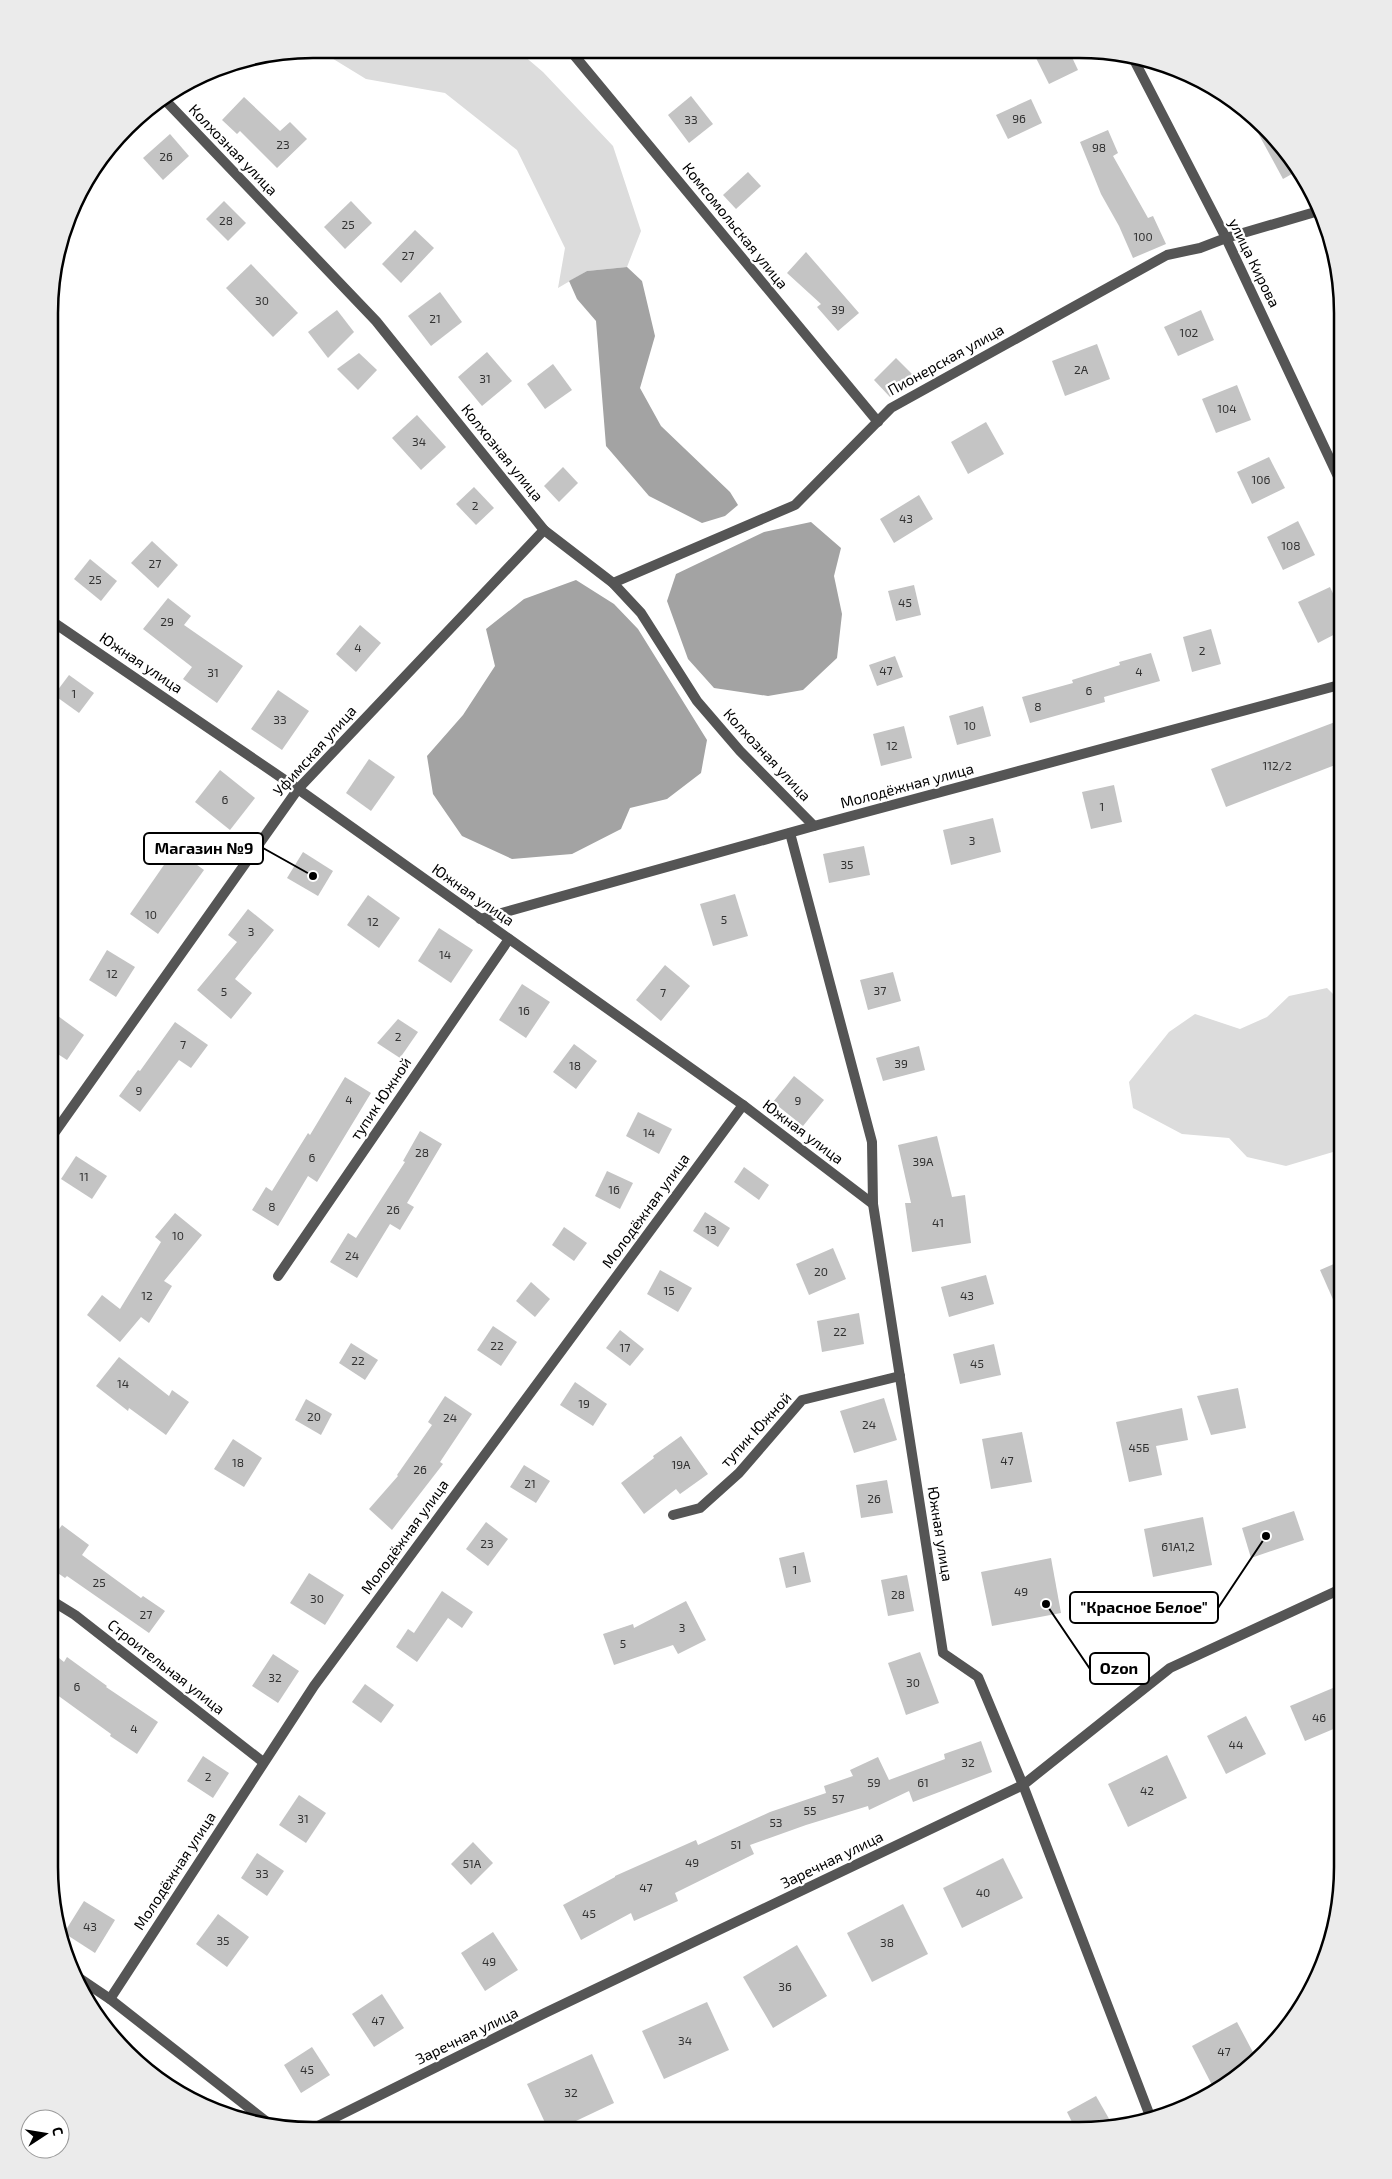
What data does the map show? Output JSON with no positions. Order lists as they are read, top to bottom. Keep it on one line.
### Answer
{"streets":{"street":["Колхозная улица","Комсомольская улица","улица Кирова","Пионерская улица","Южная улица","Уфимская улица","Молодёжная улица","тупик Южной","Строительная улица","Заречная улица"]},"crossings":[["Колхозная улица","Пионерская улица"],["Колхозная улица","Уфимская улица"],["Колхозная улица","Молодёжная улица"],["Комсомольская улица","Пионерская улица"],["улица Кирова","Пионерская улица"],["Южная улица","Уфимская улица"],["Южная улица","Молодёжная улица"],["Южная улица","тупик Южной"],["Южная улица","Заречная улица"],["Молодёжная улица","Строительная улица"]],"places":["Магазин №9","\"Красное Белое\"","Ozon"],"house_numbers":["96","33","23","98","26","28","25","100","27","30","39","21","102","2А","31","104","34","106","2","43","108","27","25","45","29","4","2","47","4","31","6","1","8","33","10","12","112/2","6","1","3","35","10","5","12","3","14","12","37","5","7","16","2","7","39","18","9","4","9","14","28","6","39А","11","16","8","26","41","13","10","24","20","15","12","43","22","22","17","22","45","14","19","20","24","24","45Б","47","18","19А","26","21","26","23","61А1,2","1","25","49","28","30","27","3","5","32","30","6","46","4","44","32","2","59","61","42","57","55","31","53","51","49","51А","33","47","40","45","43","35","38","49","36","47","34","47","45","32"],"north":"right"}
